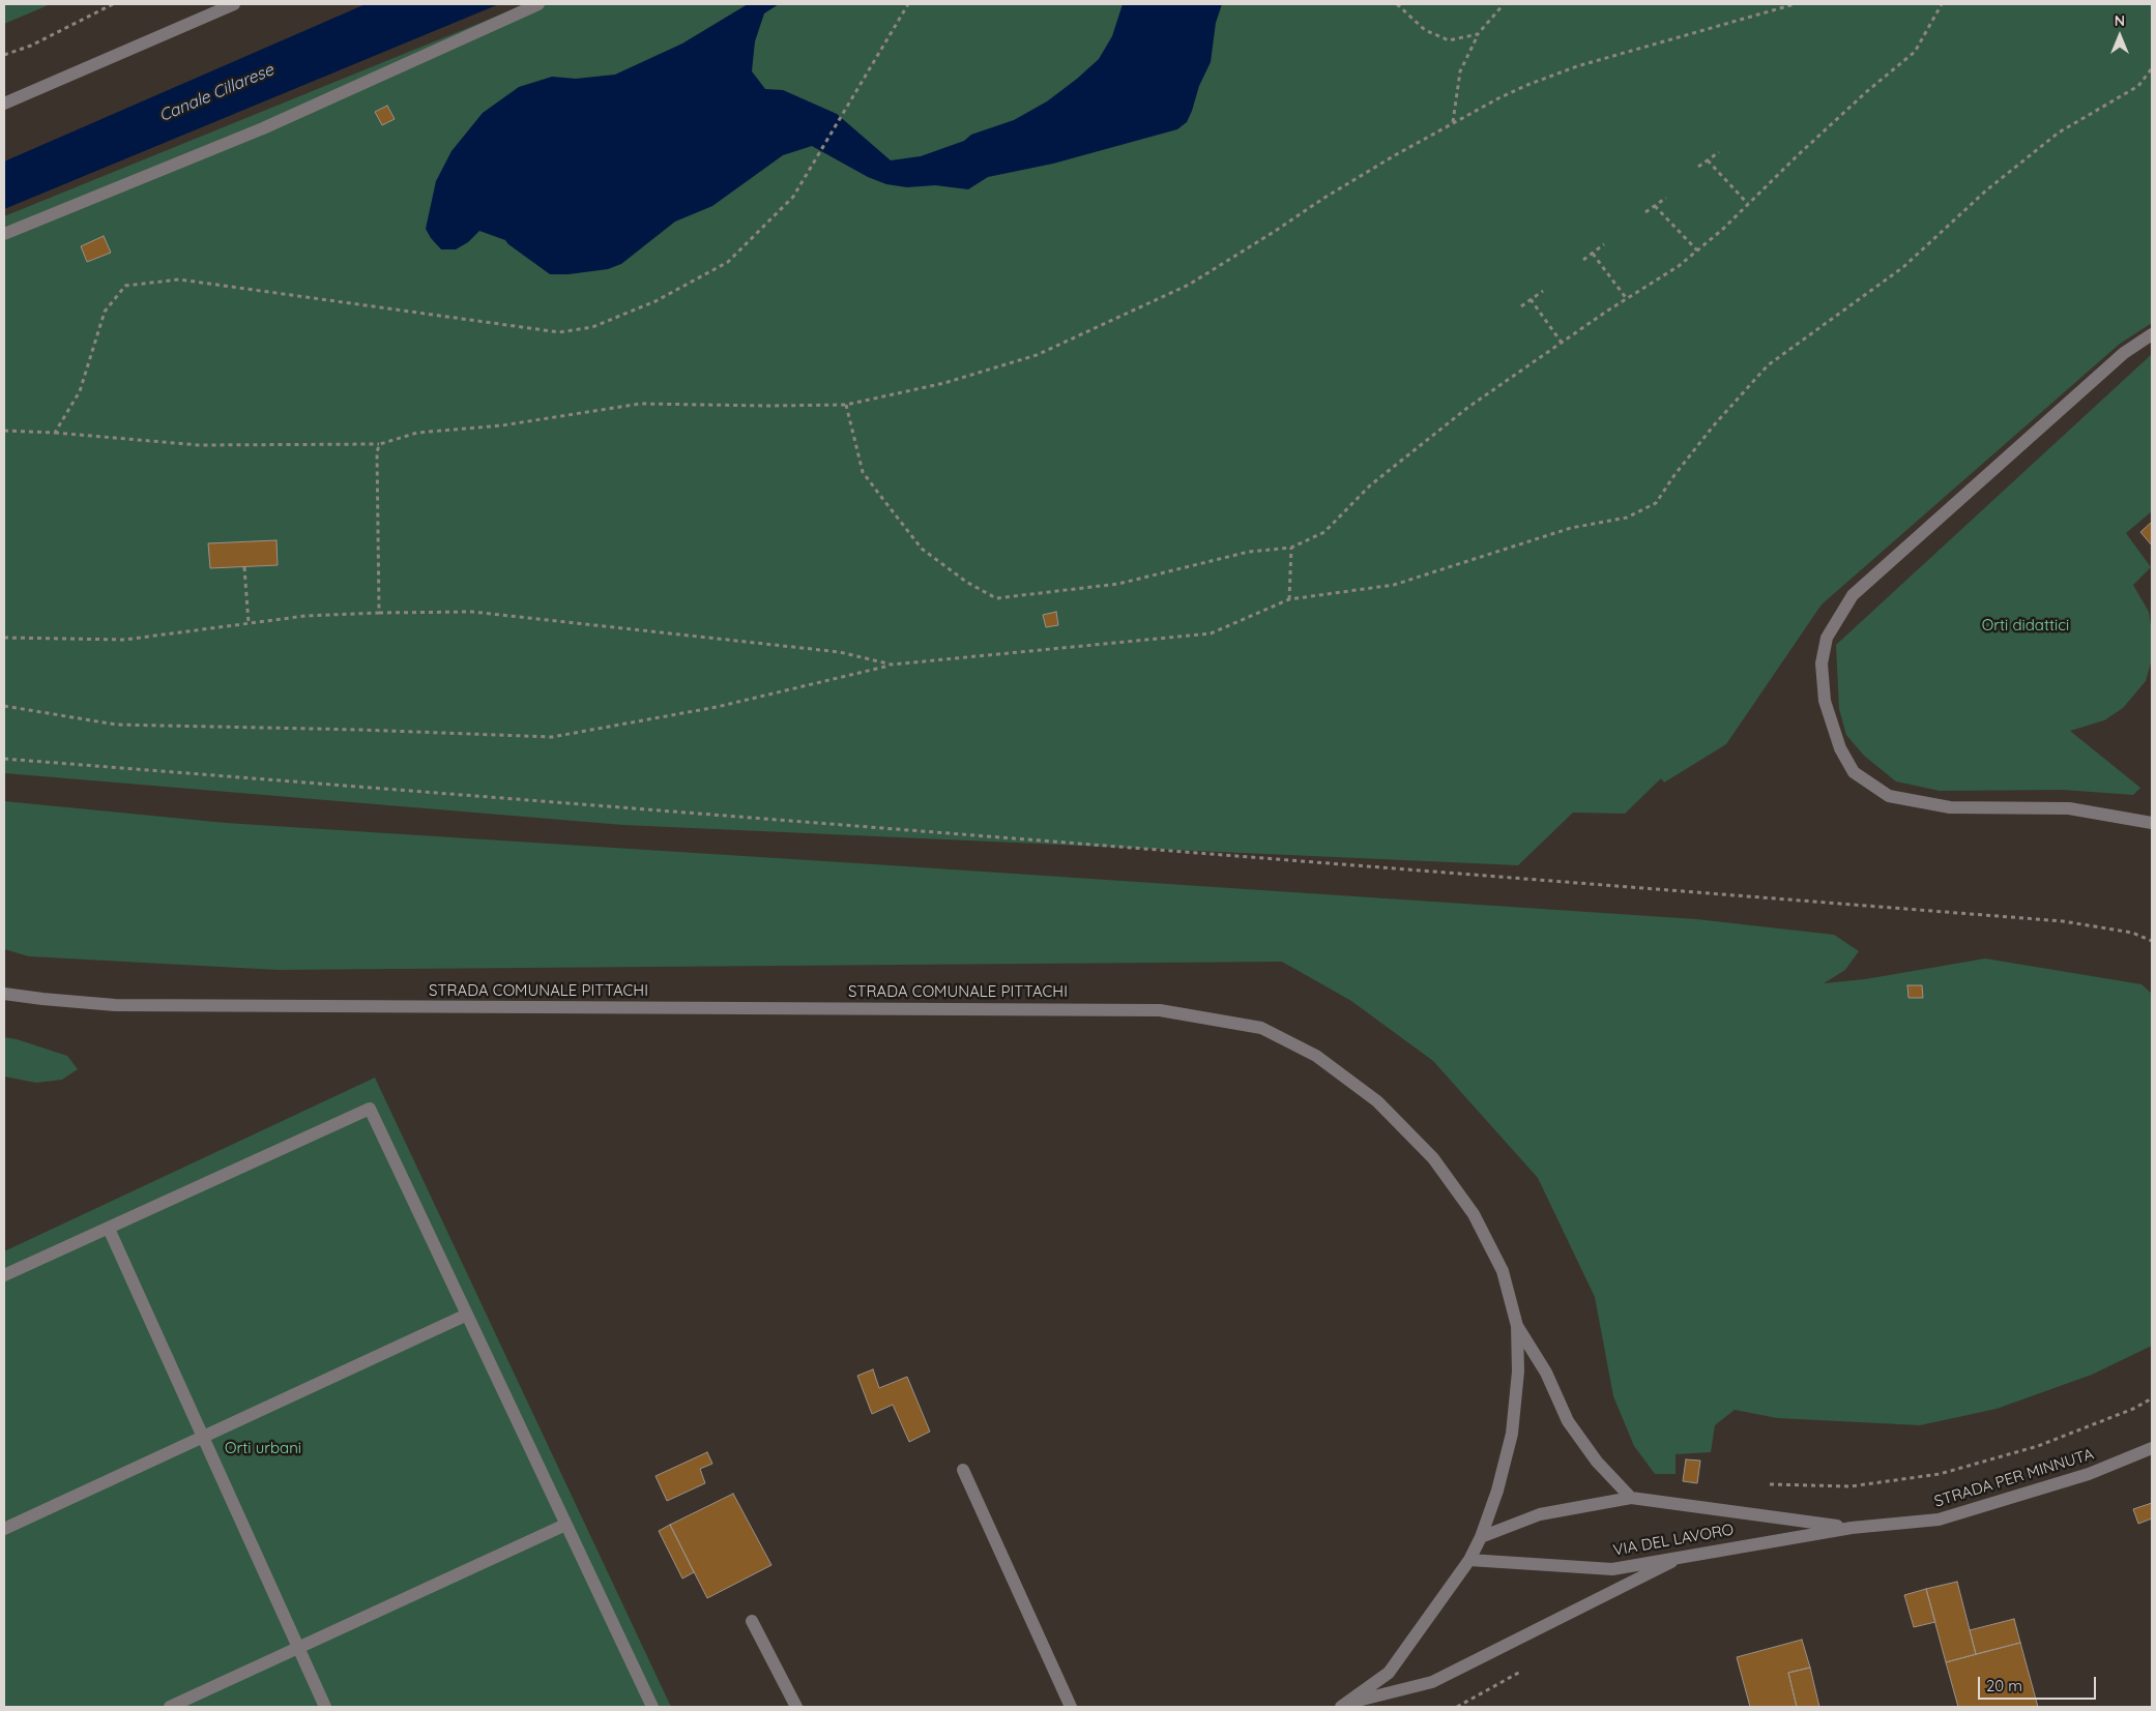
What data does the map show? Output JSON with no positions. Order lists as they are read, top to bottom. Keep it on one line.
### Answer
{"streets":{"street":["STRADA COMUNALE PITTACHI","STRADA PER MINNUTA","VIA DEL LAVORO"]},"crossings":[["STRADA COMUNALE PITTACHI","VIA DEL LAVORO"],["STRADA PER MINNUTA","VIA DEL LAVORO"]],"water":["Canale Cillarese"],"parks":["Orti didattici","Orti urbani"],"scale_bar":"20 m","north":"top"}
